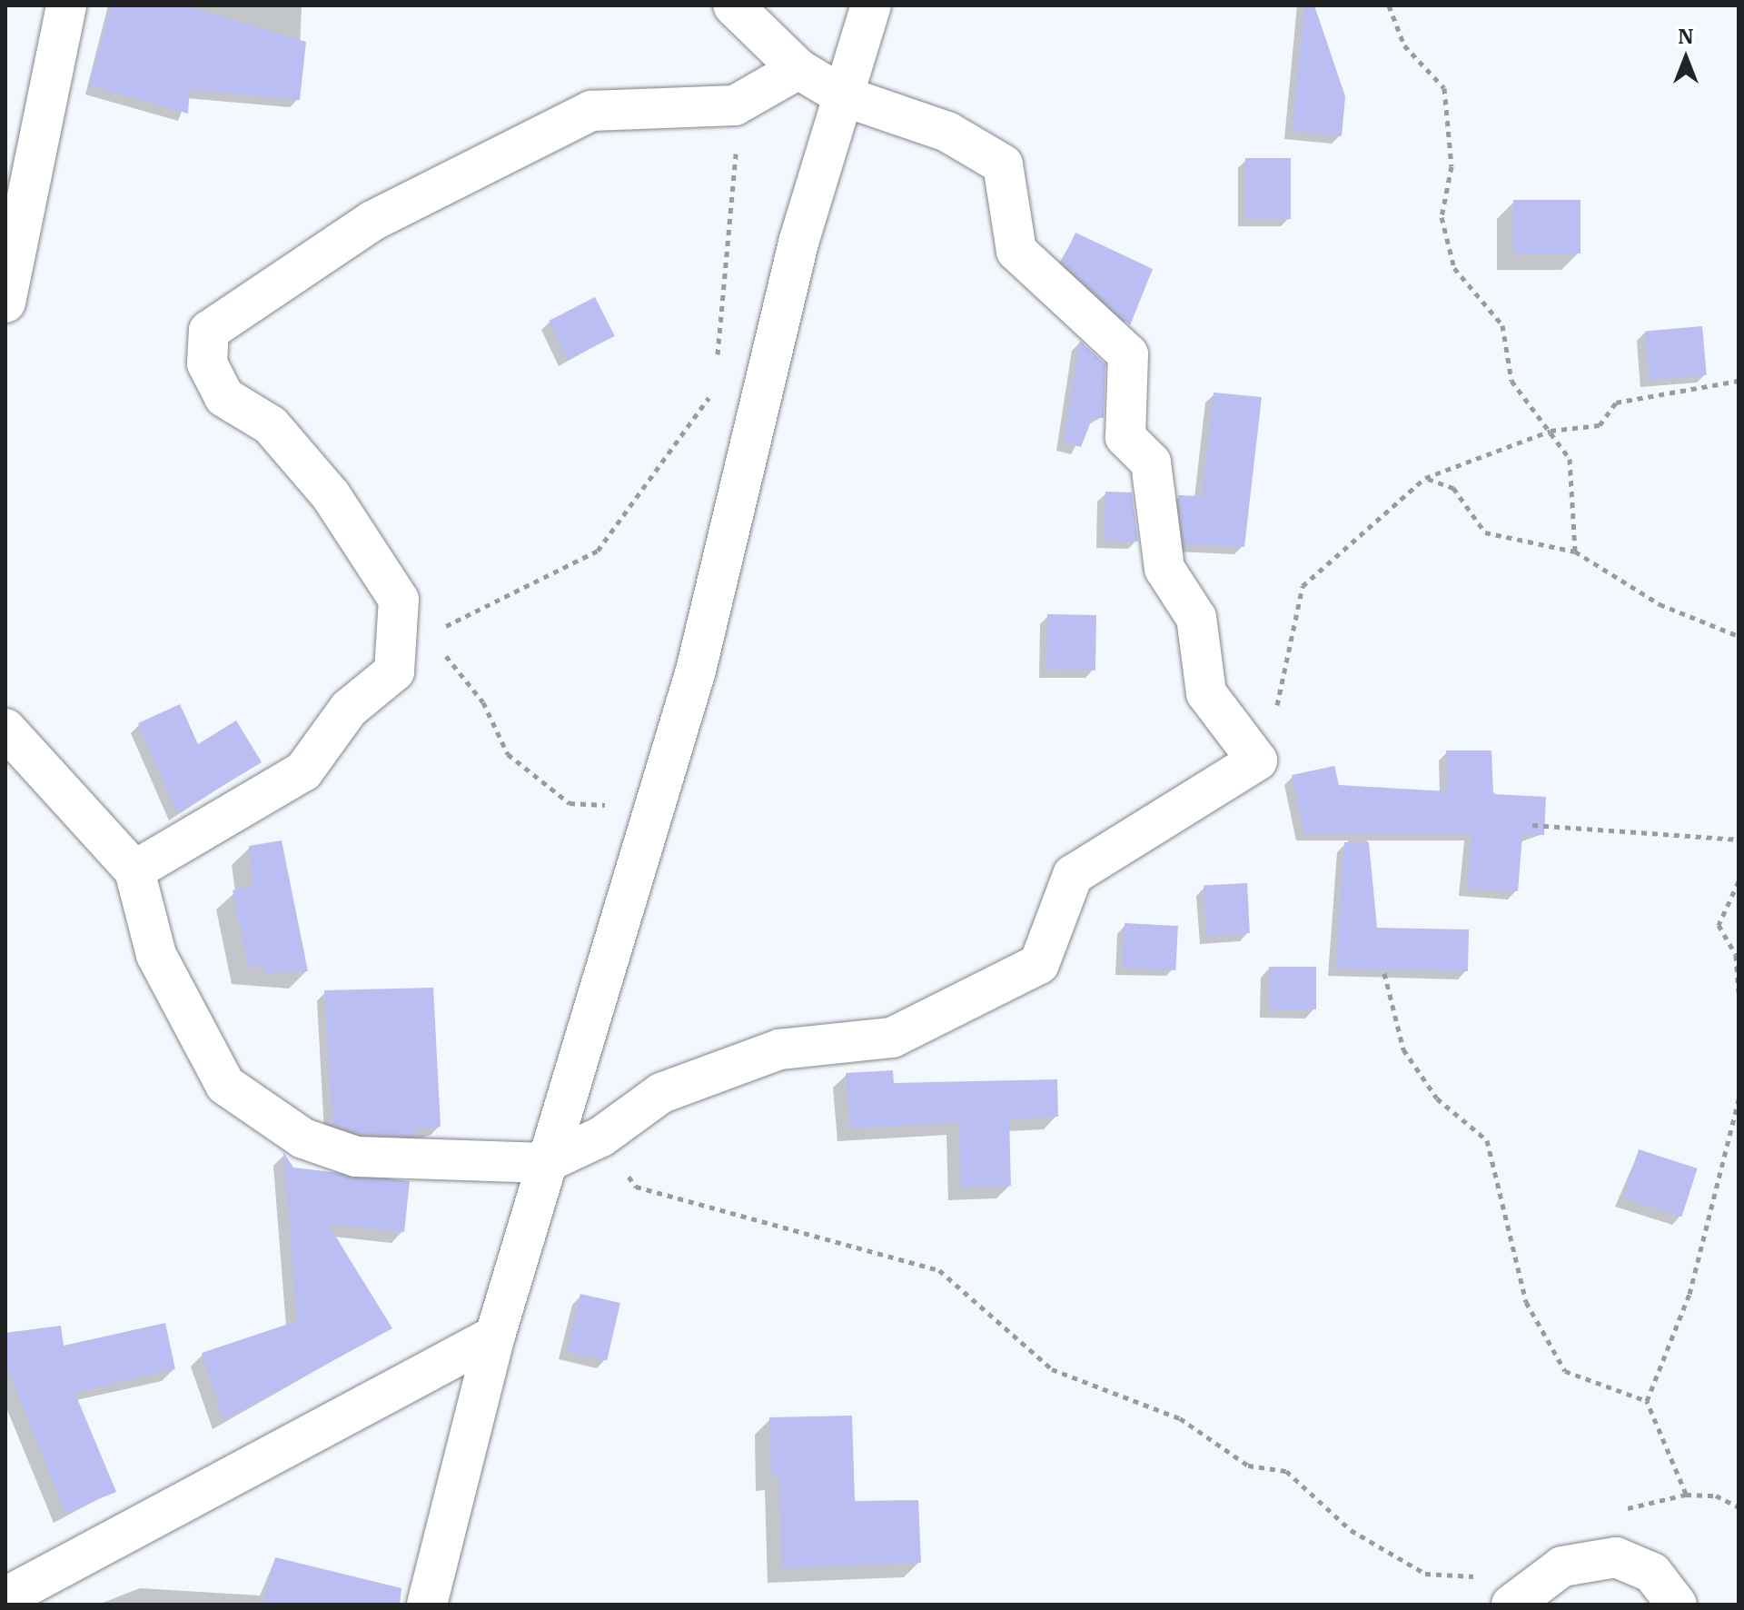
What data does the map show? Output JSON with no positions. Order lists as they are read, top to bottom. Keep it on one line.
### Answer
{"north":"top"}
